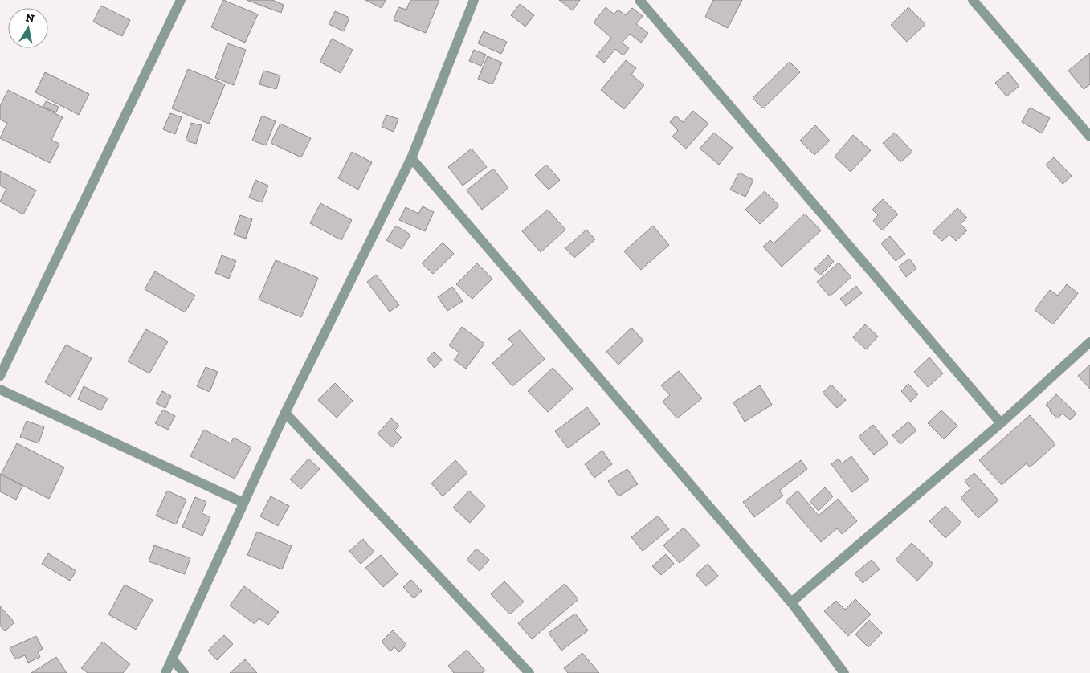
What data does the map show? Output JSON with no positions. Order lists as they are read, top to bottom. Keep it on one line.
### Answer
{"north":"top"}
